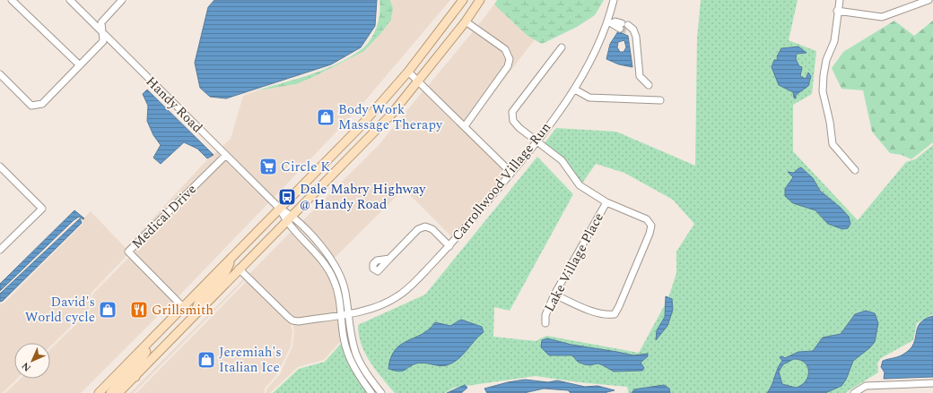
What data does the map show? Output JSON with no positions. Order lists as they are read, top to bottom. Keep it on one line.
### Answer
{"streets":{"street":["Handy Road","Carrollwood Village Run","Medical Drive","Lake Village Place"]},"crossings":[["Handy Road","Medical Drive"]],"places":{"shop":["Body Work Massage Therapy","David's World cycle","Jeremiah's Italian Ice"],"supermarket":["Circle K"],"bus stop":["Dale Mabry Highway @ Handy Road"],"restaurant":["Grillsmith"]},"north":"bottom left"}
